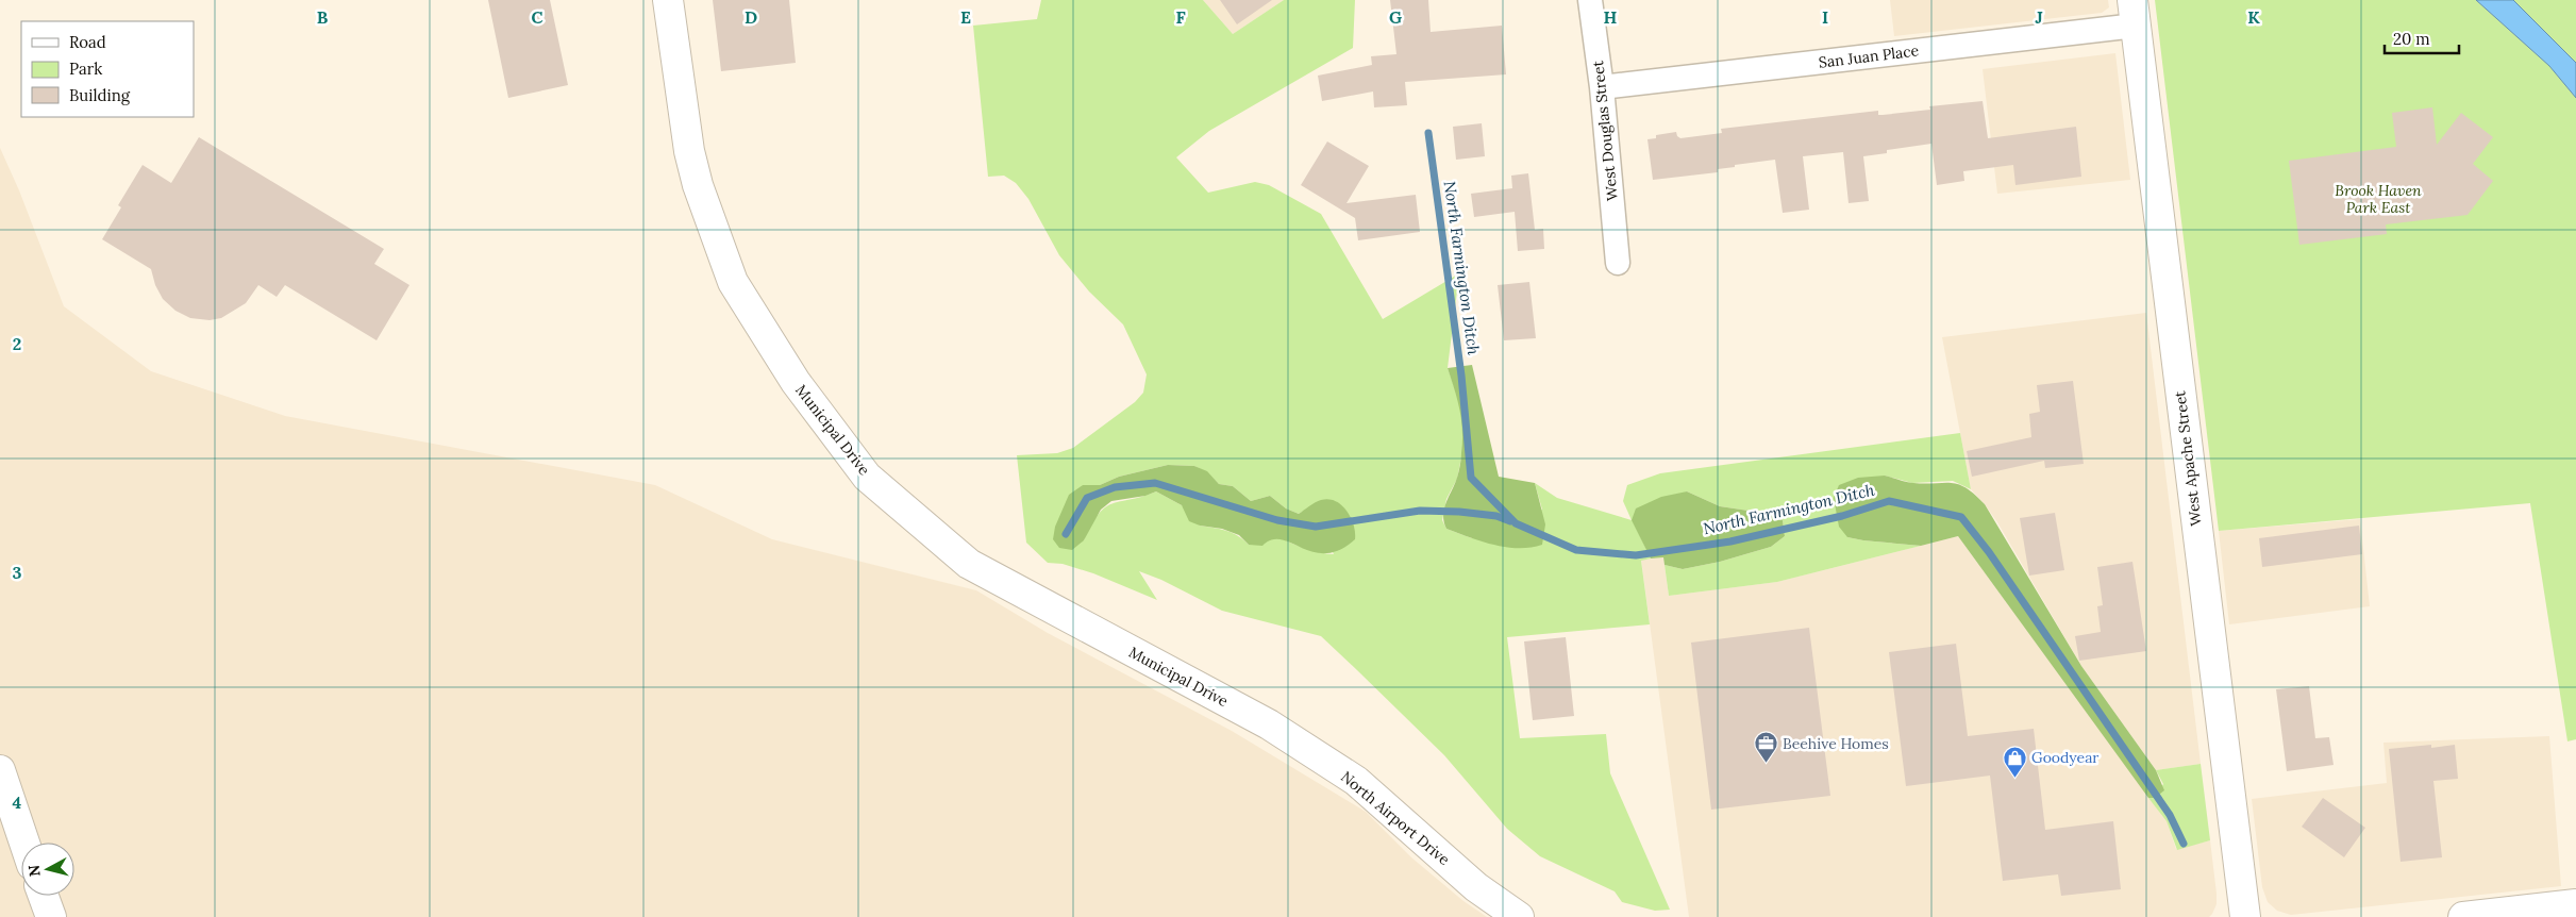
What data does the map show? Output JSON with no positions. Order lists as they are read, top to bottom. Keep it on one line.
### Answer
{"streets":{"main road":["Municipal Drive","West Apache Street","North Airport Drive"],"street":["San Juan Place","West Douglas Street"]},"crossings":[["San Juan Place","West Douglas Street"],["San Juan Place","West Apache Street"],["Municipal Drive","North Airport Drive"]],"water":["North Farmington Ditch"],"parks":["Brook Haven Park East"],"places":{"office":["Beehive Homes"],"shop":["Goodyear"]},"legend":["Road","Park","Building"],"scale_bar":"20 m","north":"left","grid":{"columns":["B","C","D","E","F","G","H","I","J","K"],"rows":["2","3","4"]}}
